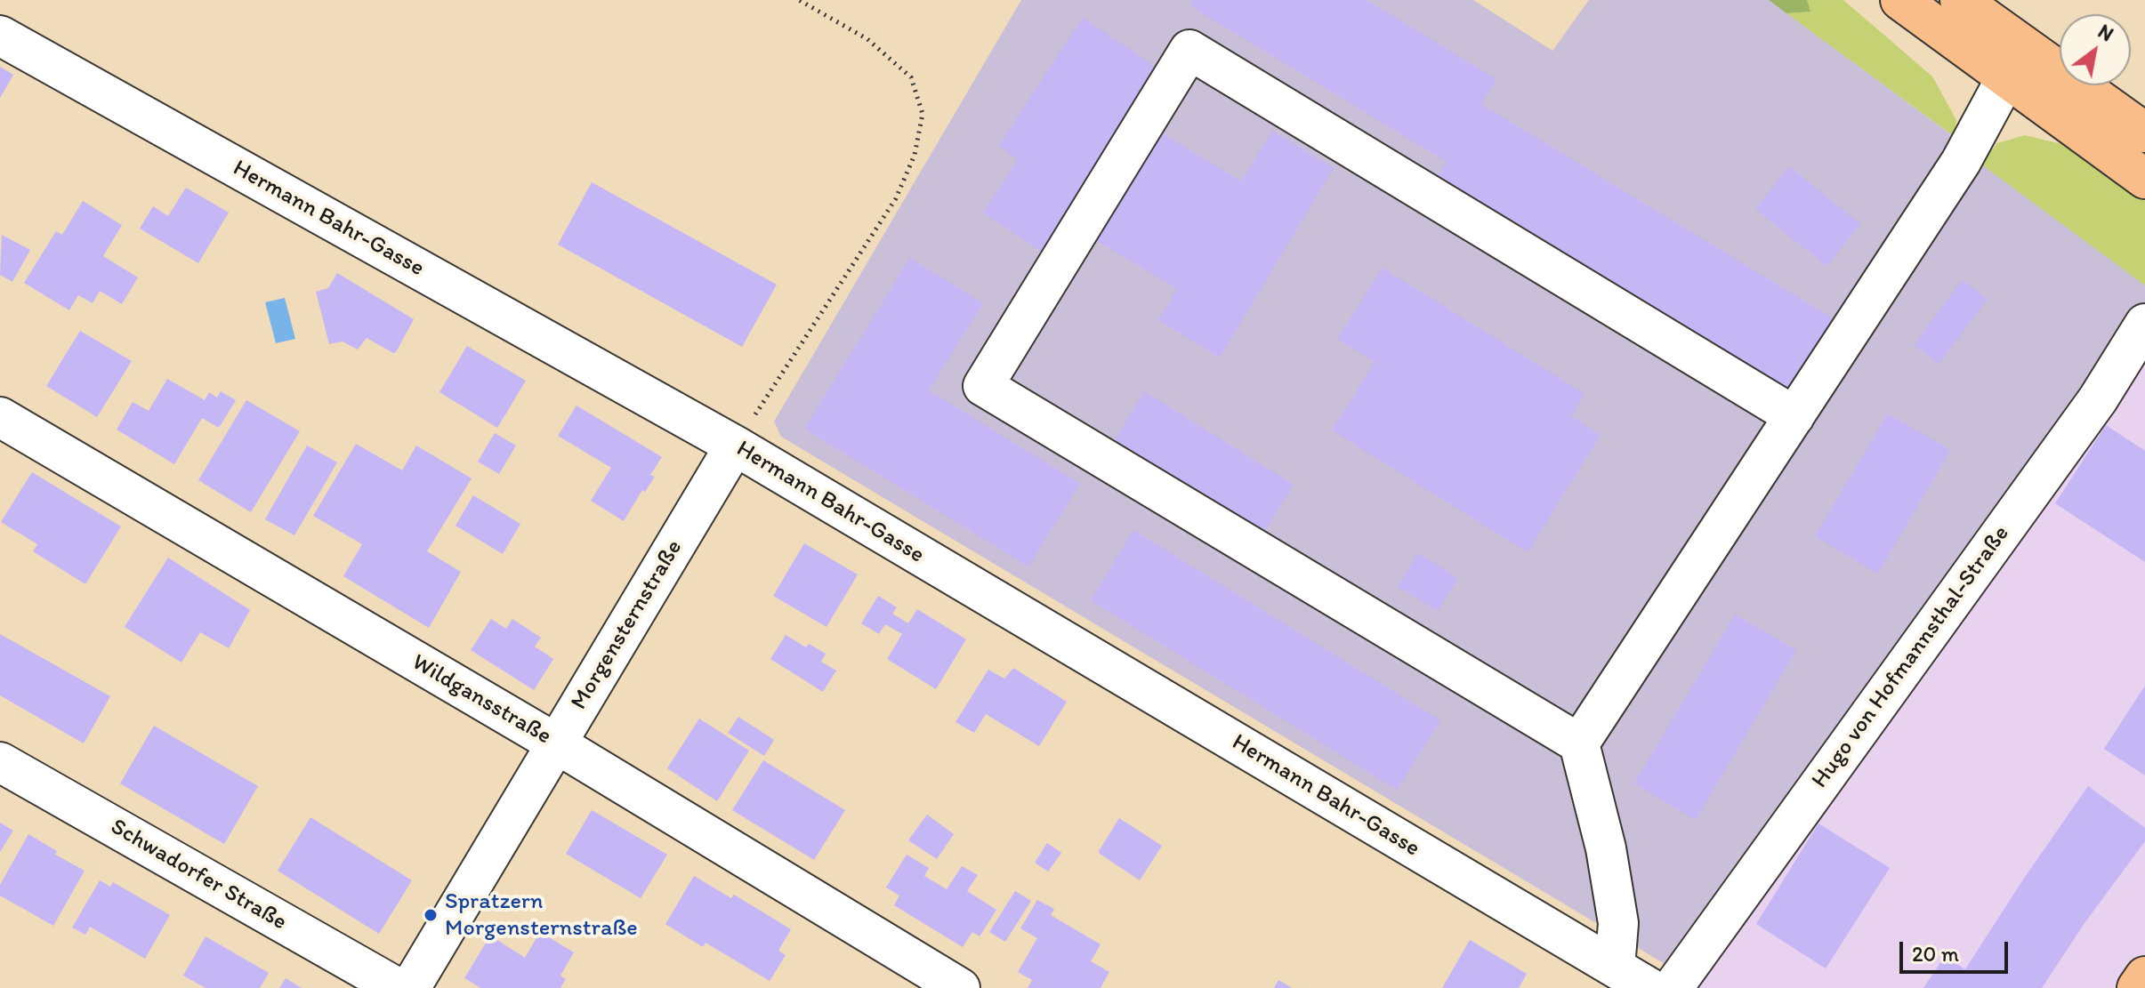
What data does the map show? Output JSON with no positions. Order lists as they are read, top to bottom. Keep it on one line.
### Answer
{"streets":{"street":["Hermann Bahr-Gasse","Morgensternstraße","Hugo von Hofmannsthal-Straße","Wildgansstraße","Schwadorfer Straße"]},"crossings":[["Hermann Bahr-Gasse","Morgensternstraße"],["Morgensternstraße","Wildgansstraße"]],"places":["Spratzern Morgensternstraße"],"scale_bar":"20 m","north":"top right"}
